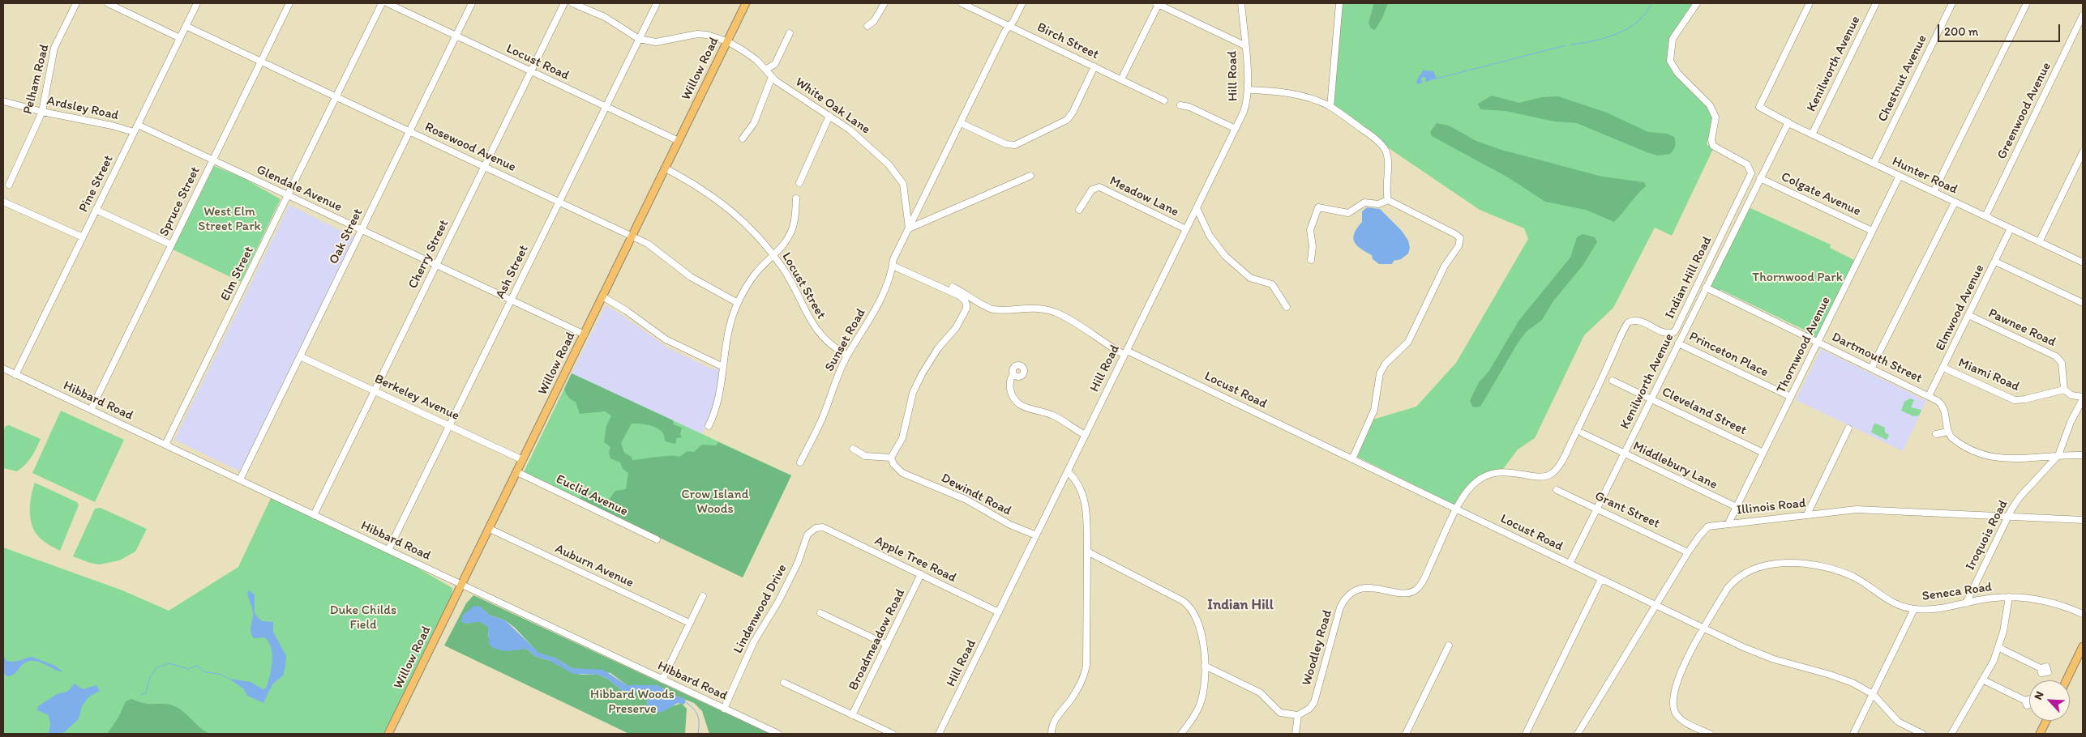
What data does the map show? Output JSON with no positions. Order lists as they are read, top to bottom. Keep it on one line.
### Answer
{"streets":{"main road":["Willow Road"],"street":["Birch Street","Locust Road","Kenilworth Avenue","Hill Road","Chestnut Avenue","Pelham Road","White Oak Lane","Ardsley Road","Greenwood Avenue","Rosewood Avenue","Hunter Road","Pine Street","Glendale Avenue","Colgate Avenue","Meadow Lane","Spruce Street","Oak Street","Cherry Street","Ash Street","Elm Street","Indian Hill Road","Locust Street","Elmwood Avenue","Pawnee Road","Sunset Road","Thornwood Avenue","Princeton Place","Dartmouth Street","Miami Road","Berkeley Avenue","Hibbard Road","Cleveland Street","Middlebury Lane","Dewindt Road","Euclid Avenue","Illinois Road","Grant Street","Iroquois Road","Apple Tree Road","Auburn Avenue","Seneca Road","Lindenwood Drive","Broadmeadow Road","Woodley Road"]},"crossings":[["Birch Street","Sunset Road"],["Locust Road","Kenilworth Avenue"],["Locust Road","Willow Road"],["Locust Road","Hill Road"],["Locust Road","Oak Street"],["Locust Road","Cherry Street"],["Locust Road","Ash Street"],["Locust Road","Indian Hill Road"],["Locust Road","Illinois Road"],["Locust Road","Seneca Road"],["Locust Road","Woodley Road"],["Kenilworth Avenue","Hunter Road"],["Kenilworth Avenue","Colgate Avenue"],["Kenilworth Avenue","Princeton Place"],["Kenilworth Avenue","Dartmouth Street"],["Kenilworth Avenue","Cleveland Street"],["Kenilworth Avenue","Middlebury Lane"],["Kenilworth Avenue","Grant Street"],["Willow Road","White Oak Lane"],["Willow Road","Rosewood Avenue"],["Willow Road","Glendale Avenue"],["Willow Road","Locust Street"],["Willow Road","Berkeley Avenue"],["Willow Road","Hibbard Road"],["Willow Road","Euclid Avenue"],["Willow Road","Auburn Avenue"],["Hill Road","Meadow Lane"],["Hill Road","Dewindt Road"],["Hill Road","Apple Tree Road"],["Chestnut Avenue","Hunter Road"],["Pelham Road","Ardsley Road"],["White Oak Lane","Ash Street"],["White Oak Lane","Sunset Road"],["Ardsley Road","Pine Street"],["Greenwood Avenue","Hunter Road"],["Rosewood Avenue","Pine Street"],["Rosewood Avenue","Spruce Street"],["Rosewood Avenue","Oak Street"],["Rosewood Avenue","Cherry Street"],["Rosewood Avenue","Ash Street"],["Rosewood Avenue","Elm Street"],["Hunter Road","Elmwood Avenue"],["Hunter Road","Thornwood Avenue"],["Pine Street","Glendale Avenue"],["Pine Street","Hibbard Road"],["Glendale Avenue","Spruce Street"],["Glendale Avenue","Oak Street"],["Glendale Avenue","Cherry Street"],["Glendale Avenue","Ash Street"],["Glendale Avenue","Elm Street"],["Colgate Avenue","Thornwood Avenue"],["Spruce Street","Hibbard Road"],["Oak Street","Berkeley Avenue"],["Oak Street","Hibbard Road"],["Cherry Street","Berkeley Avenue"],["Cherry Street","Hibbard Road"],["Ash Street","Berkeley Avenue"],["Ash Street","Hibbard Road"],["Elm Street","Hibbard Road"],["Indian Hill Road","Woodley Road"],["Locust Street","Sunset Road"],["Elmwood Avenue","Pawnee Road"],["Elmwood Avenue","Dartmouth Street"],["Elmwood Avenue","Miami Road"],["Pawnee Road","Miami Road"],["Thornwood Avenue","Princeton Place"],["Thornwood Avenue","Dartmouth Street"],["Thornwood Avenue","Cleveland Street"],["Thornwood Avenue","Middlebury Lane"],["Thornwood Avenue","Illinois Road"],["Hibbard Road","Lindenwood Drive"],["Illinois Road","Grant Street"],["Illinois Road","Iroquois Road"],["Iroquois Road","Seneca Road"],["Apple Tree Road","Lindenwood Drive"],["Apple Tree Road","Broadmeadow Road"]],"districts":["Indian Hill"],"parks":["West Elm Street Park","Thornwood Park","Crow Island Woods","Duke Childs Field","Hibbard Woods Preserve"],"scale_bar":"200 m","north":"top left"}
